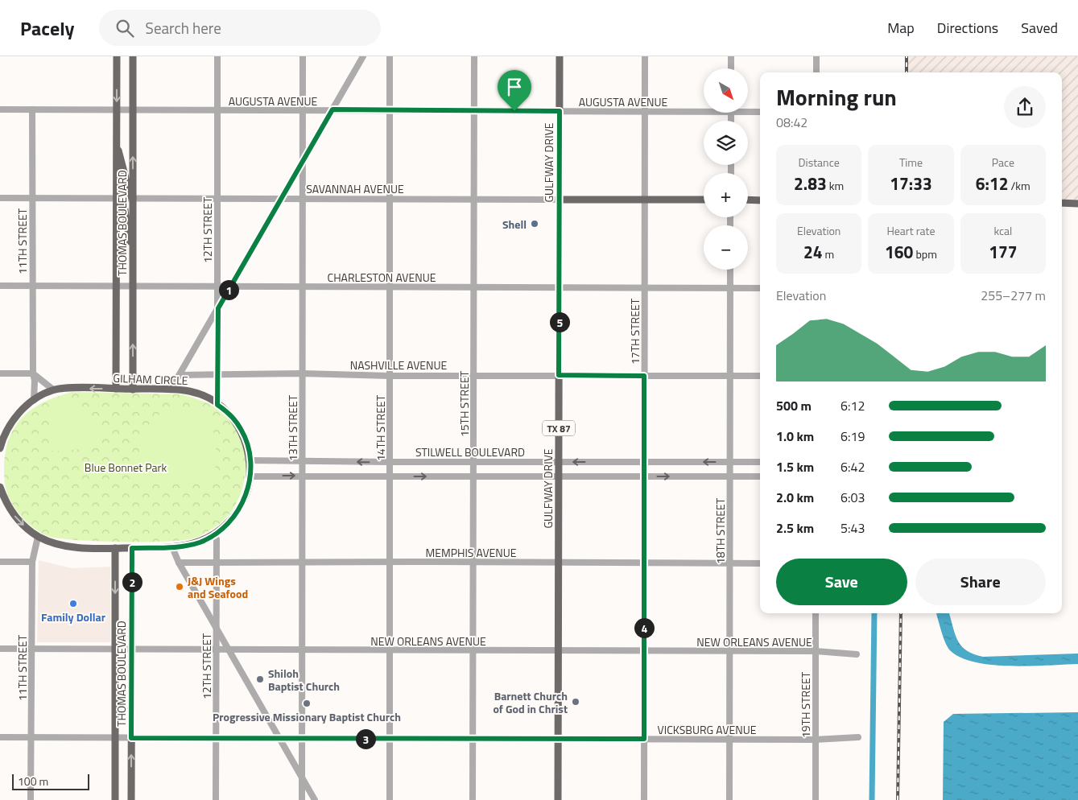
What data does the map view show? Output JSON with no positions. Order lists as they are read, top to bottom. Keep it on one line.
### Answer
{"streets":{"main road":["GULFWAY DRIVE","SAVANNAH AVENUE","THOMAS BOULEVARD","GILHAM CIRCLE","TX 87"],"street":["AUGUSTA AVENUE","12TH STREET","11TH STREET","CHARLESTON AVENUE","17TH STREET","NASHVILLE AVENUE","15TH STREET","13TH STREET","14TH STREET","STILWELL BOULEVARD","18TH STREET","MEMPHIS AVENUE","NEW ORLEANS AVENUE","19TH STREET","VICKSBURG AVENUE"]},"crossings":[["AUGUSTA AVENUE","GULFWAY DRIVE"],["AUGUSTA AVENUE","THOMAS BOULEVARD"],["AUGUSTA AVENUE","12TH STREET"],["AUGUSTA AVENUE","11TH STREET"],["AUGUSTA AVENUE","17TH STREET"],["AUGUSTA AVENUE","15TH STREET"],["AUGUSTA AVENUE","13TH STREET"],["AUGUSTA AVENUE","14TH STREET"],["GULFWAY DRIVE","SAVANNAH AVENUE"],["GULFWAY DRIVE","CHARLESTON AVENUE"],["GULFWAY DRIVE","NASHVILLE AVENUE"],["GULFWAY DRIVE","STILWELL BOULEVARD"],["GULFWAY DRIVE","MEMPHIS AVENUE"],["GULFWAY DRIVE","NEW ORLEANS AVENUE"],["GULFWAY DRIVE","VICKSBURG AVENUE"],["SAVANNAH AVENUE","THOMAS BOULEVARD"],["SAVANNAH AVENUE","12TH STREET"],["SAVANNAH AVENUE","11TH STREET"],["SAVANNAH AVENUE","17TH STREET"],["SAVANNAH AVENUE","15TH STREET"],["SAVANNAH AVENUE","13TH STREET"],["SAVANNAH AVENUE","14TH STREET"],["THOMAS BOULEVARD","CHARLESTON AVENUE"],["THOMAS BOULEVARD","GILHAM CIRCLE"],["THOMAS BOULEVARD","NEW ORLEANS AVENUE"],["THOMAS BOULEVARD","VICKSBURG AVENUE"],["12TH STREET","CHARLESTON AVENUE"],["12TH STREET","NASHVILLE AVENUE"],["12TH STREET","GILHAM CIRCLE"],["12TH STREET","MEMPHIS AVENUE"],["12TH STREET","NEW ORLEANS AVENUE"],["12TH STREET","VICKSBURG AVENUE"],["11TH STREET","CHARLESTON AVENUE"],["11TH STREET","GILHAM CIRCLE"],["11TH STREET","NEW ORLEANS AVENUE"],["11TH STREET","VICKSBURG AVENUE"],["CHARLESTON AVENUE","17TH STREET"],["CHARLESTON AVENUE","15TH STREET"],["CHARLESTON AVENUE","13TH STREET"],["CHARLESTON AVENUE","14TH STREET"],["CHARLESTON AVENUE","18TH STREET"],["17TH STREET","NASHVILLE AVENUE"],["17TH STREET","STILWELL BOULEVARD"],["17TH STREET","MEMPHIS AVENUE"],["17TH STREET","NEW ORLEANS AVENUE"],["17TH STREET","VICKSBURG AVENUE"],["NASHVILLE AVENUE","15TH STREET"],["NASHVILLE AVENUE","13TH STREET"],["NASHVILLE AVENUE","14TH STREET"],["NASHVILLE AVENUE","18TH STREET"],["GILHAM CIRCLE","STILWELL BOULEVARD"],["15TH STREET","STILWELL BOULEVARD"],["15TH STREET","MEMPHIS AVENUE"],["15TH STREET","NEW ORLEANS AVENUE"],["15TH STREET","VICKSBURG AVENUE"],["13TH STREET","STILWELL BOULEVARD"],["13TH STREET","MEMPHIS AVENUE"],["13TH STREET","NEW ORLEANS AVENUE"],["13TH STREET","VICKSBURG AVENUE"],["14TH STREET","STILWELL BOULEVARD"],["14TH STREET","MEMPHIS AVENUE"],["14TH STREET","NEW ORLEANS AVENUE"],["14TH STREET","VICKSBURG AVENUE"],["STILWELL BOULEVARD","18TH STREET"],["18TH STREET","MEMPHIS AVENUE"],["18TH STREET","NEW ORLEANS AVENUE"],["18TH STREET","VICKSBURG AVENUE"],["NEW ORLEANS AVENUE","19TH STREET"],["19TH STREET","VICKSBURG AVENUE"]],"parks":["Blue Bonnet Park"],"places":["Shell","J&J Wings and Seafood","Family Dollar","Shiloh Baptist Church","Barnett Church of God in Christ","Progressive Missionary Baptist Church"],"scale_bar":"100 m","north":"bottom right","page":{"header":"Pacely","search":"Search here","nav":["Map","Directions","Saved"],"map_buttons":["+","−"],"heading":["Morning run","08:42"],"stats":[["Distance","2.83 km"],["Time","17:33"],["Pace","6:12 /km"],["Elevation","24 m"],["Heart rate","160 bpm"],["kcal","177"]],"chart":["Elevation","255–277 m"],"pins":["1","5","2","4","3"],"list":[{"name":"500 m","note":"6:12"},{"name":"1.0 km","note":"6:19"},{"name":"1.5 km","note":"6:42"},{"name":"2.0 km","note":"6:03"},{"name":"2.5 km","note":"5:43"}],"buttons":["Save","Share"],"scale":"100 m"}}
